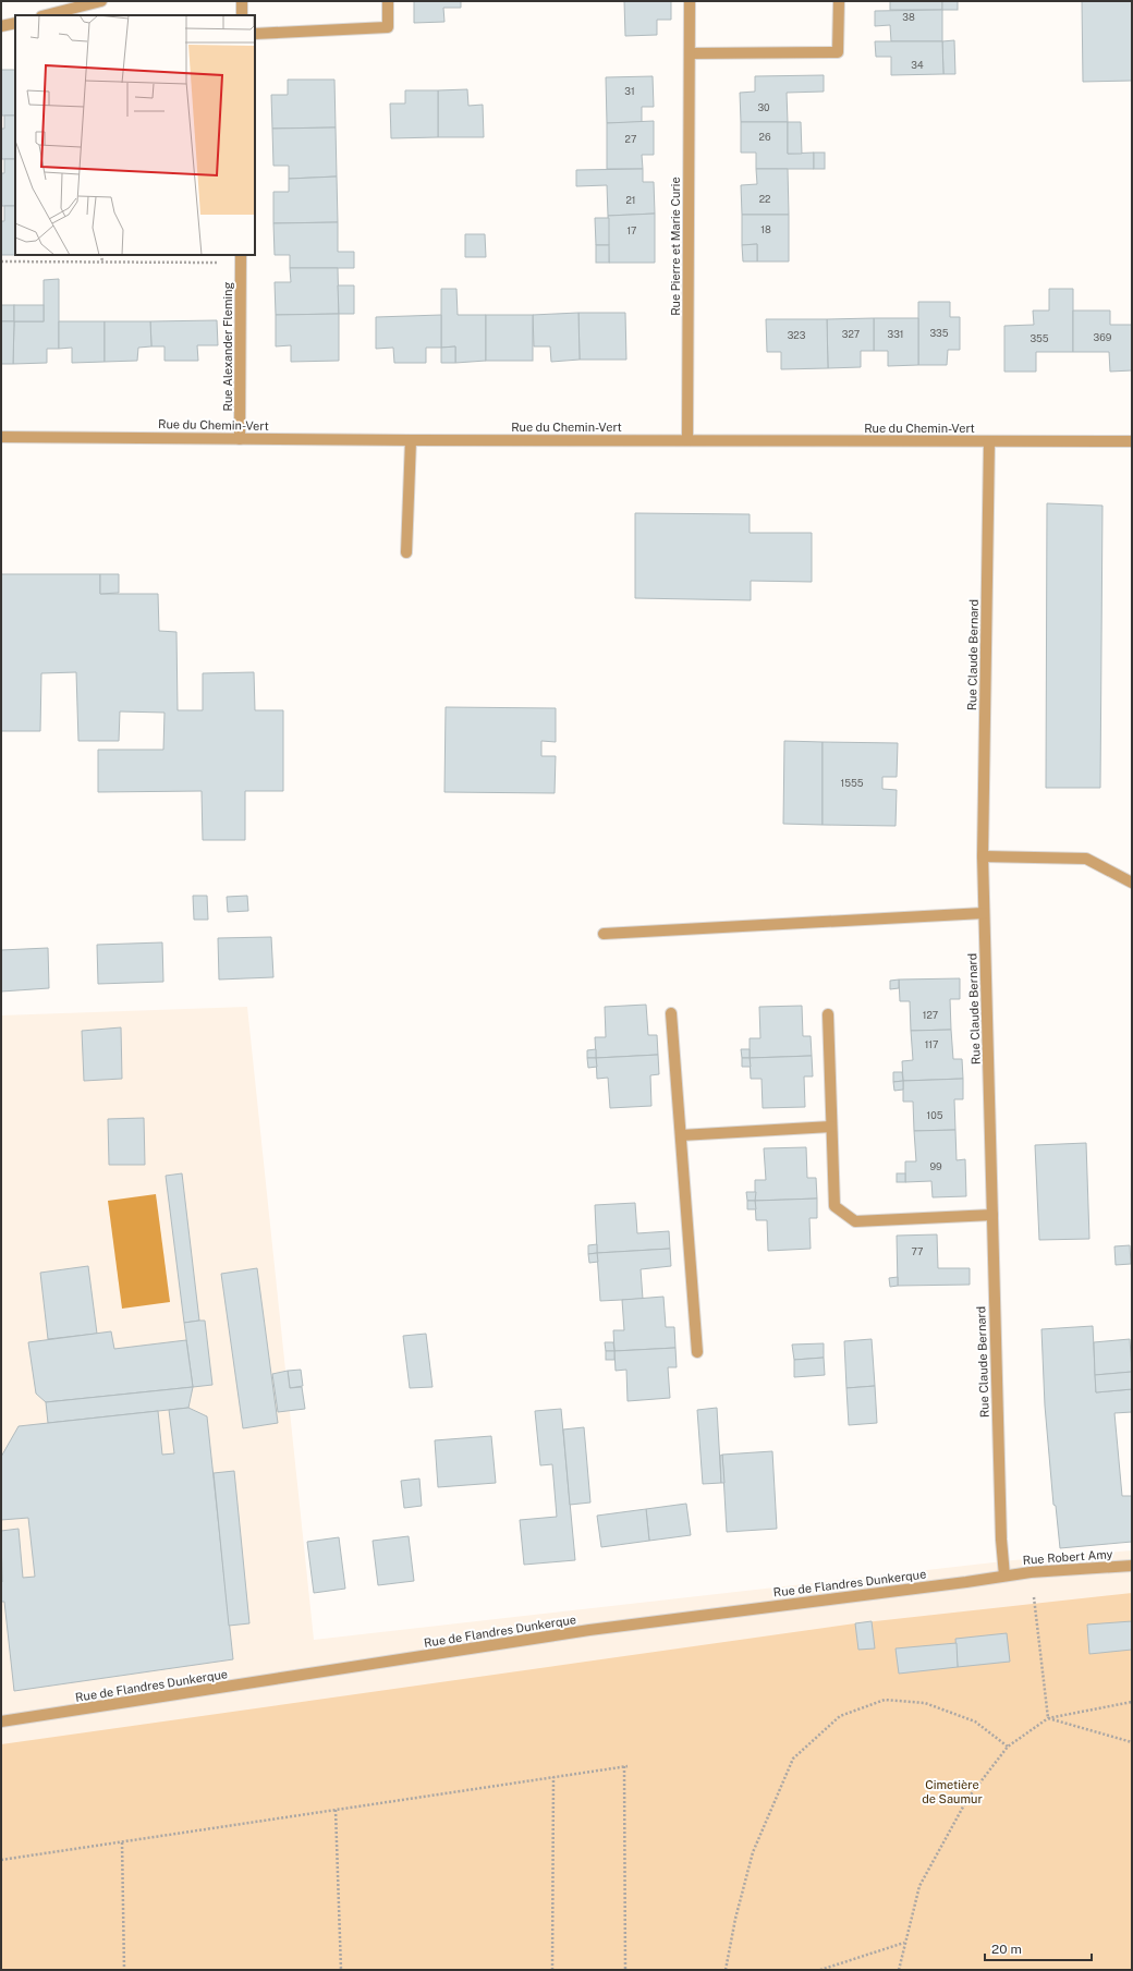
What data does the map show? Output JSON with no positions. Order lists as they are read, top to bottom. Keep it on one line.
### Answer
{"streets":{"street":["Rue Pierre et Marie Curie","Rue Alexander Fleming","Rue du Chemin-Vert","Rue Claude Bernard","Rue Robert Amy","Rue de Flandres Dunkerque"]},"crossings":[["Rue Pierre et Marie Curie","Rue du Chemin-Vert"],["Rue Alexander Fleming","Rue du Chemin-Vert"],["Rue du Chemin-Vert","Rue Claude Bernard"],["Rue Claude Bernard","Rue Robert Amy"],["Rue Claude Bernard","Rue de Flandres Dunkerque"],["Rue Robert Amy","Rue de Flandres Dunkerque"]],"parks":["Cimetière de Saumur"],"house_numbers":["38","34","31","30","26","27","22","21","18","17","335","327","331","323","369","355","1555","127","117","105","99","77"],"scale_bar":"20 m"}
